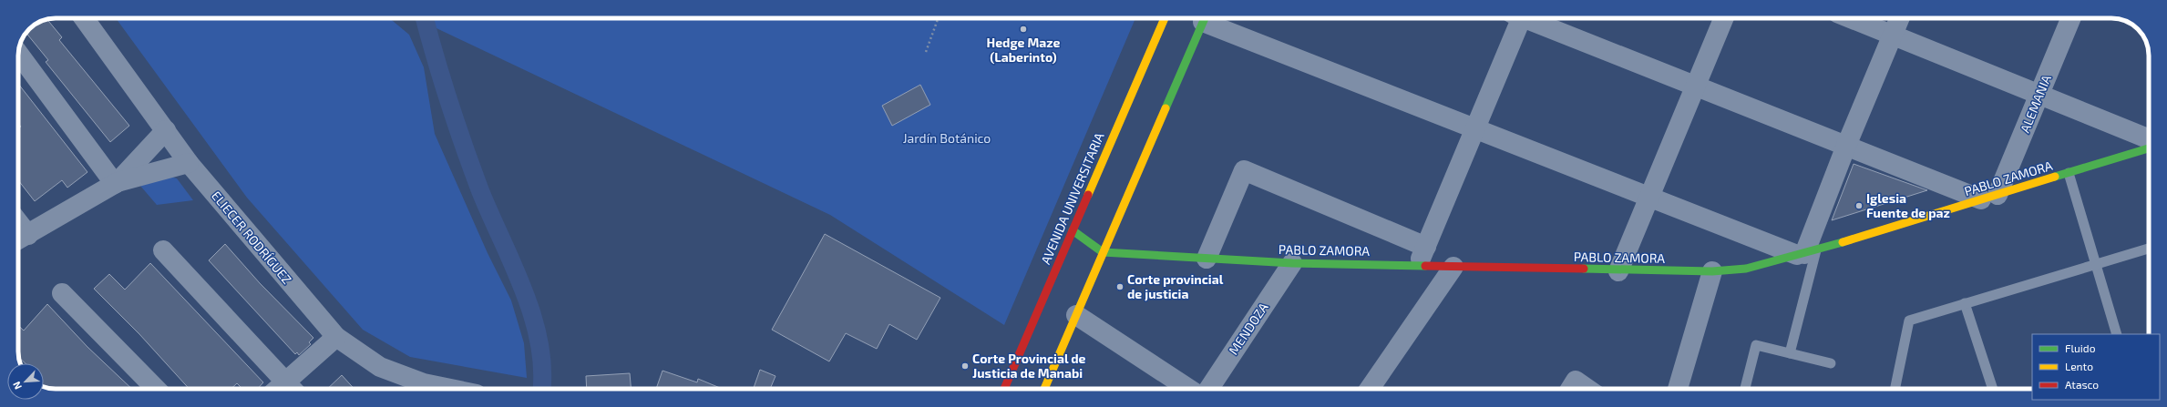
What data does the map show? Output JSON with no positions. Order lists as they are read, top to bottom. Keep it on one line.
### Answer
{"streets":{"street":["ALEMANIA","PABLO ZAMORA","AVENIDA UNIVERSITARIA","ELIECER RODRÍGUEZ","MENDOZA"]},"crossings":[["ALEMANIA","PABLO ZAMORA"],["PABLO ZAMORA","MENDOZA"]],"parks":["Jardín Botánico"],"places":["Hedge Maze (Laberinto)","Iglesia Fuente de paz","Corte provincial de justicia","Corte Provincial de Justicia de Manabi"],"legend":["Fluido","Lento","Atasco"],"north":"bottom left"}
